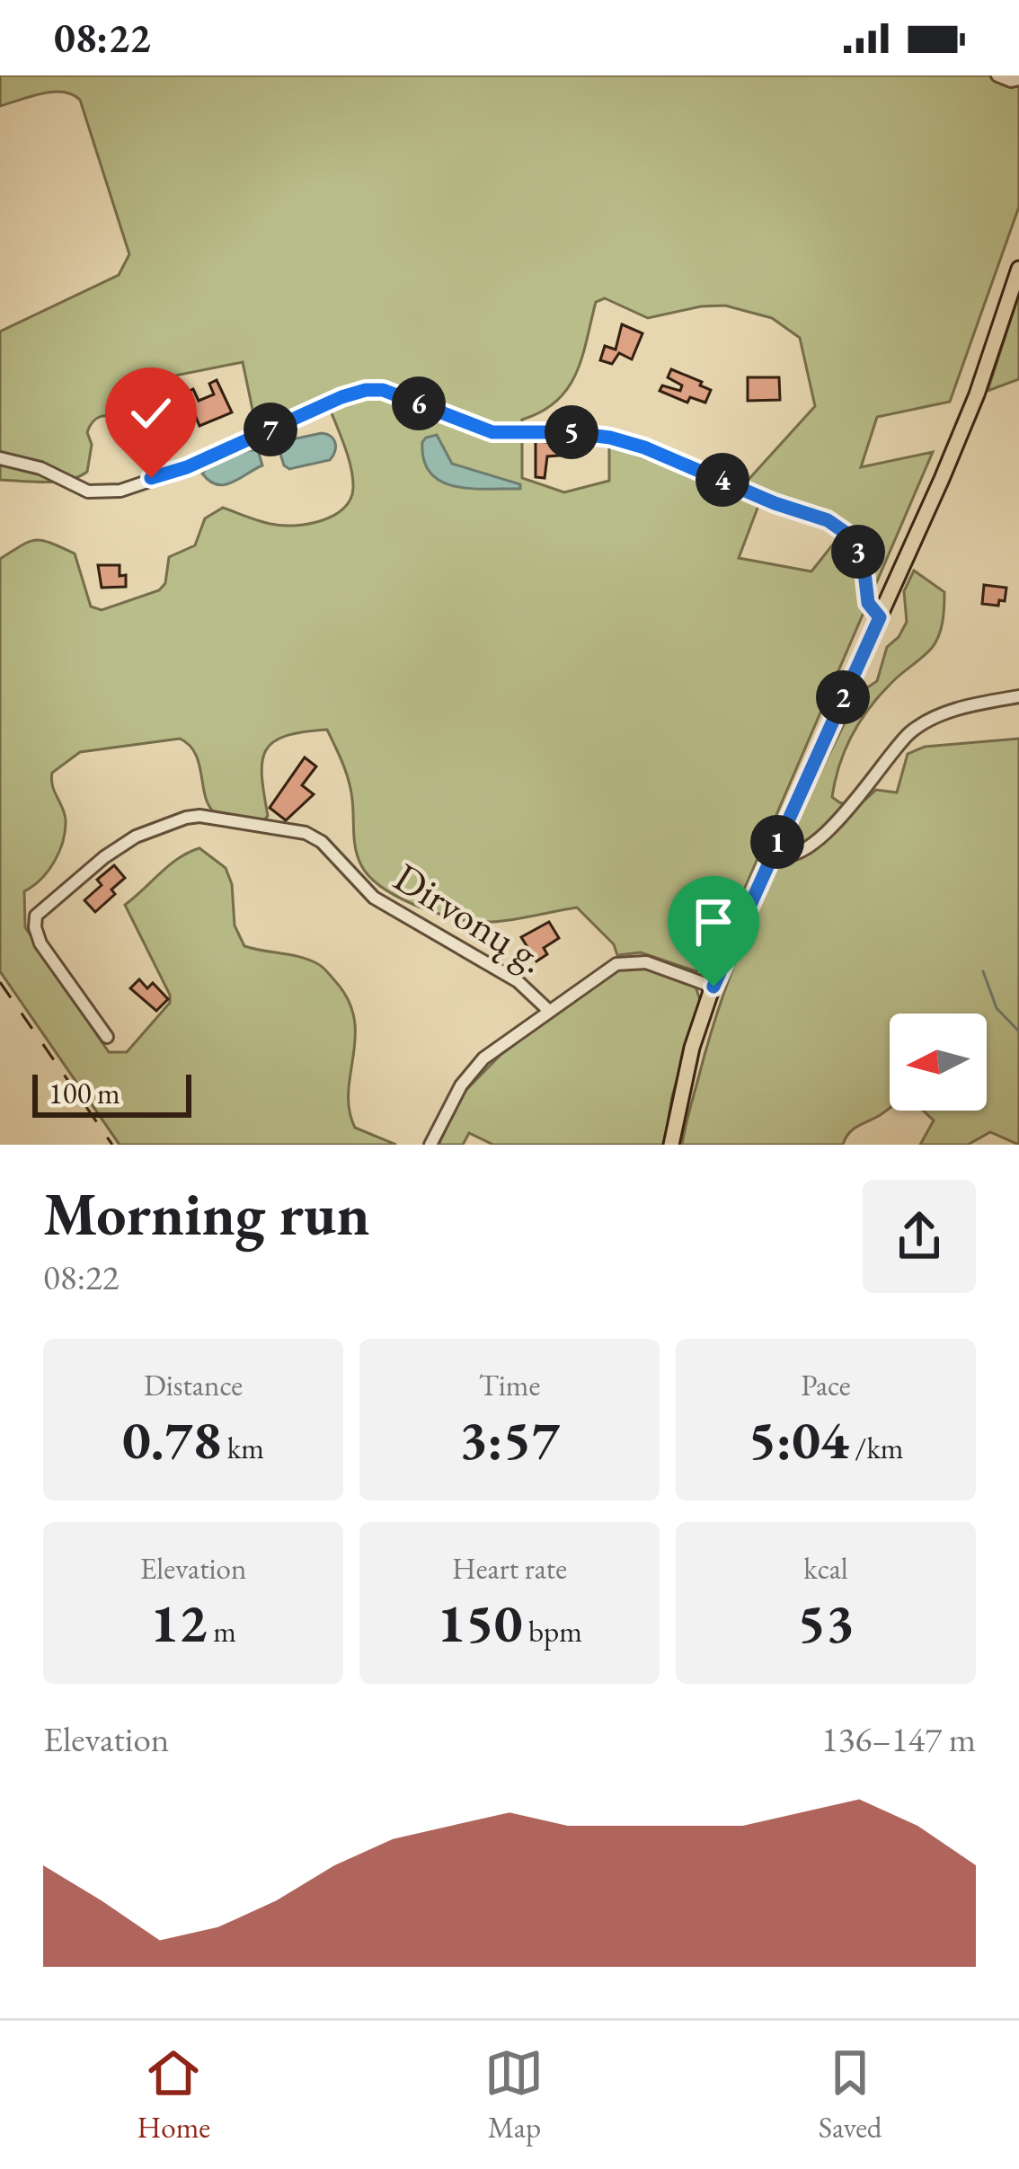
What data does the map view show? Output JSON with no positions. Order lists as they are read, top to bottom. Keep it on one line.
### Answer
{"streets":{"street":["Dirvonų g."]},"scale_bar":"100 m","north":"left","page":{"status":"08:22","pins":["6","7","5","4","3","2","1"],"scale":"100 m","heading":["Morning run","08:22"],"stats":[["Distance","0.78 km"],["Time","3:57"],["Pace","5:04 /km"],["Elevation","12 m"],["Heart rate","150 bpm"],["kcal","53"]],"chart":["Elevation","136–147 m"],"tabs":["Home","Map","Saved"]}}
